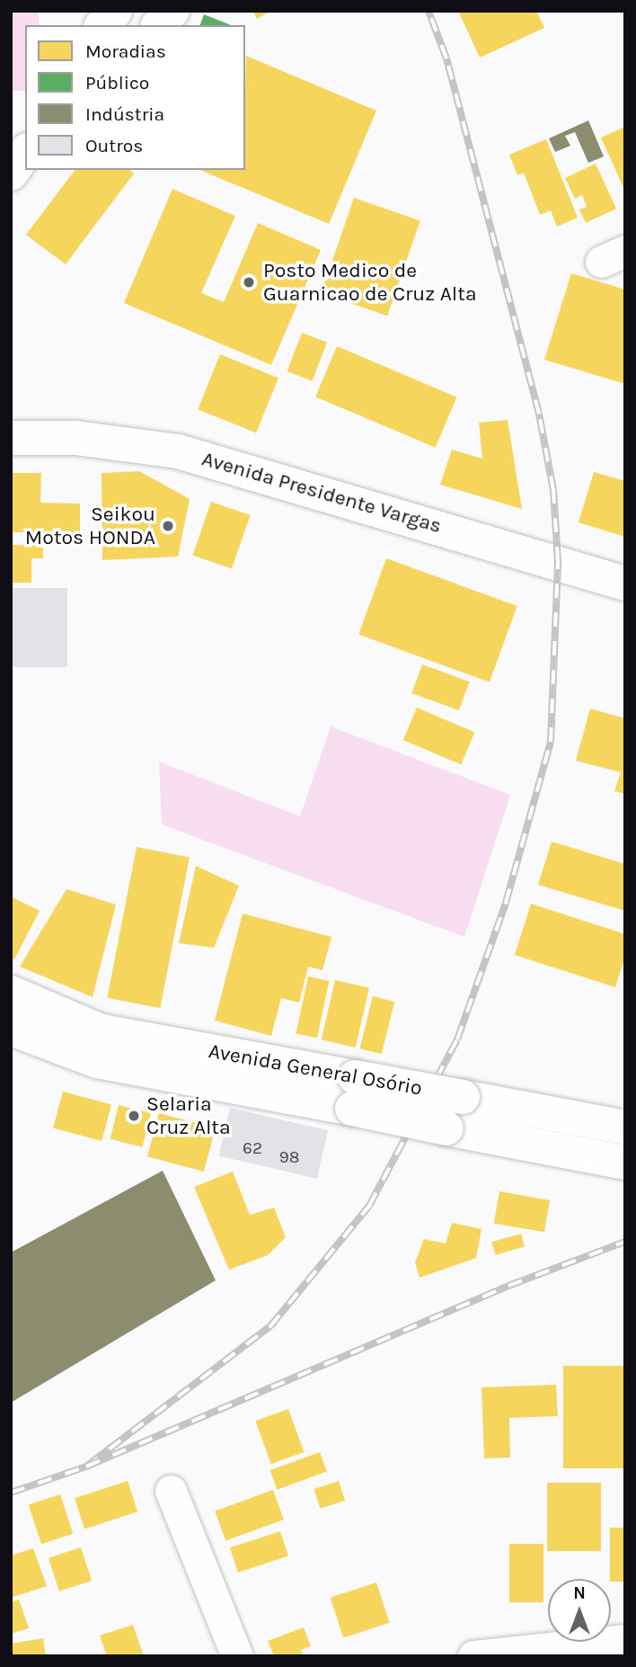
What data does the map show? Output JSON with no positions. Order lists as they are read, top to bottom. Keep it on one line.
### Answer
{"streets":{"main road":["Avenida Presidente Vargas","Avenida General Osório"]},"places":["Posto Medico de Guarnicao de Cruz Alta","Seikou Motos HONDA","Selaria Cruz Alta"],"house_numbers":["62","98"],"legend":["Moradias","Público","Indústria","Outros"],"north":"top"}
